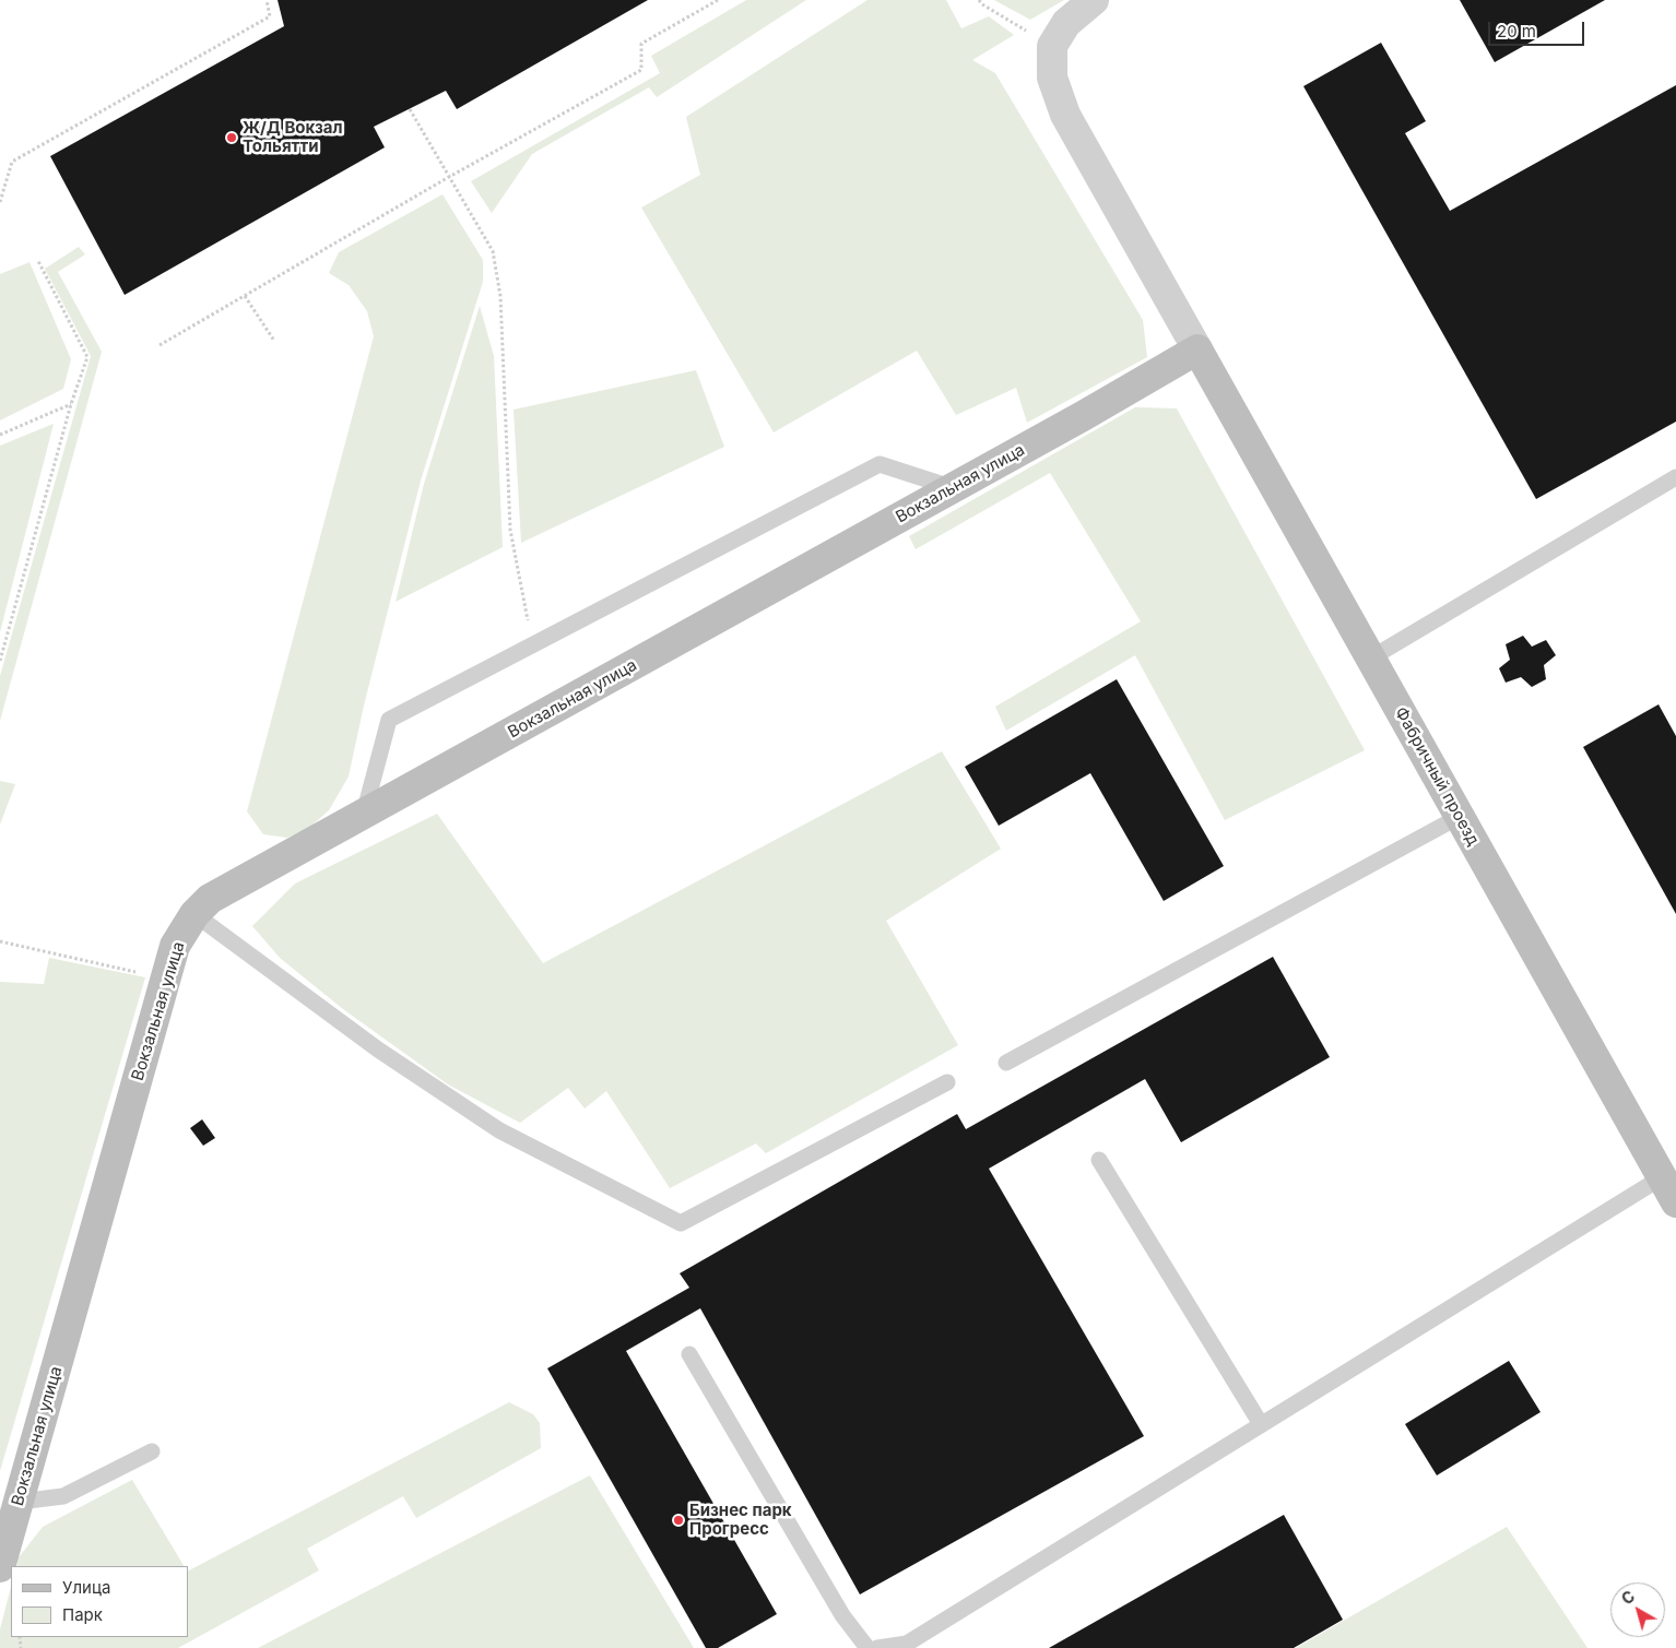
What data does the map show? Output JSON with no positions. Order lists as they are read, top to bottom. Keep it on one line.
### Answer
{"streets":{"street":["Вокзальная улица","Фабричный проезд"]},"crossings":[["Вокзальная улица","Фабричный проезд"]],"places":["Ж/Д Вокзал Тольятти","Бизнес парк Прогресс"],"legend":["Улица","Парк"],"scale_bar":"20 m","north":"top left"}
